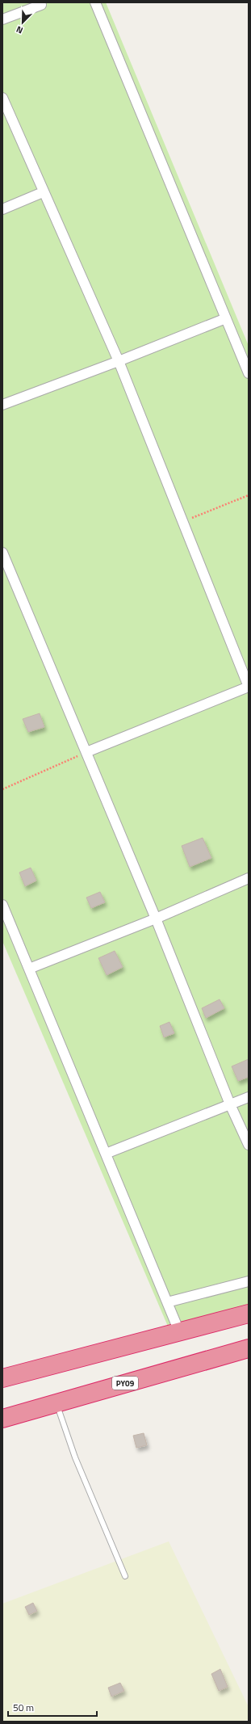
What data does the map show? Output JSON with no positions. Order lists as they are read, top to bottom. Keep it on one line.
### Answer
{"streets":{"highway":["PY09"]},"scale_bar":"50 m","north":"bottom left"}
